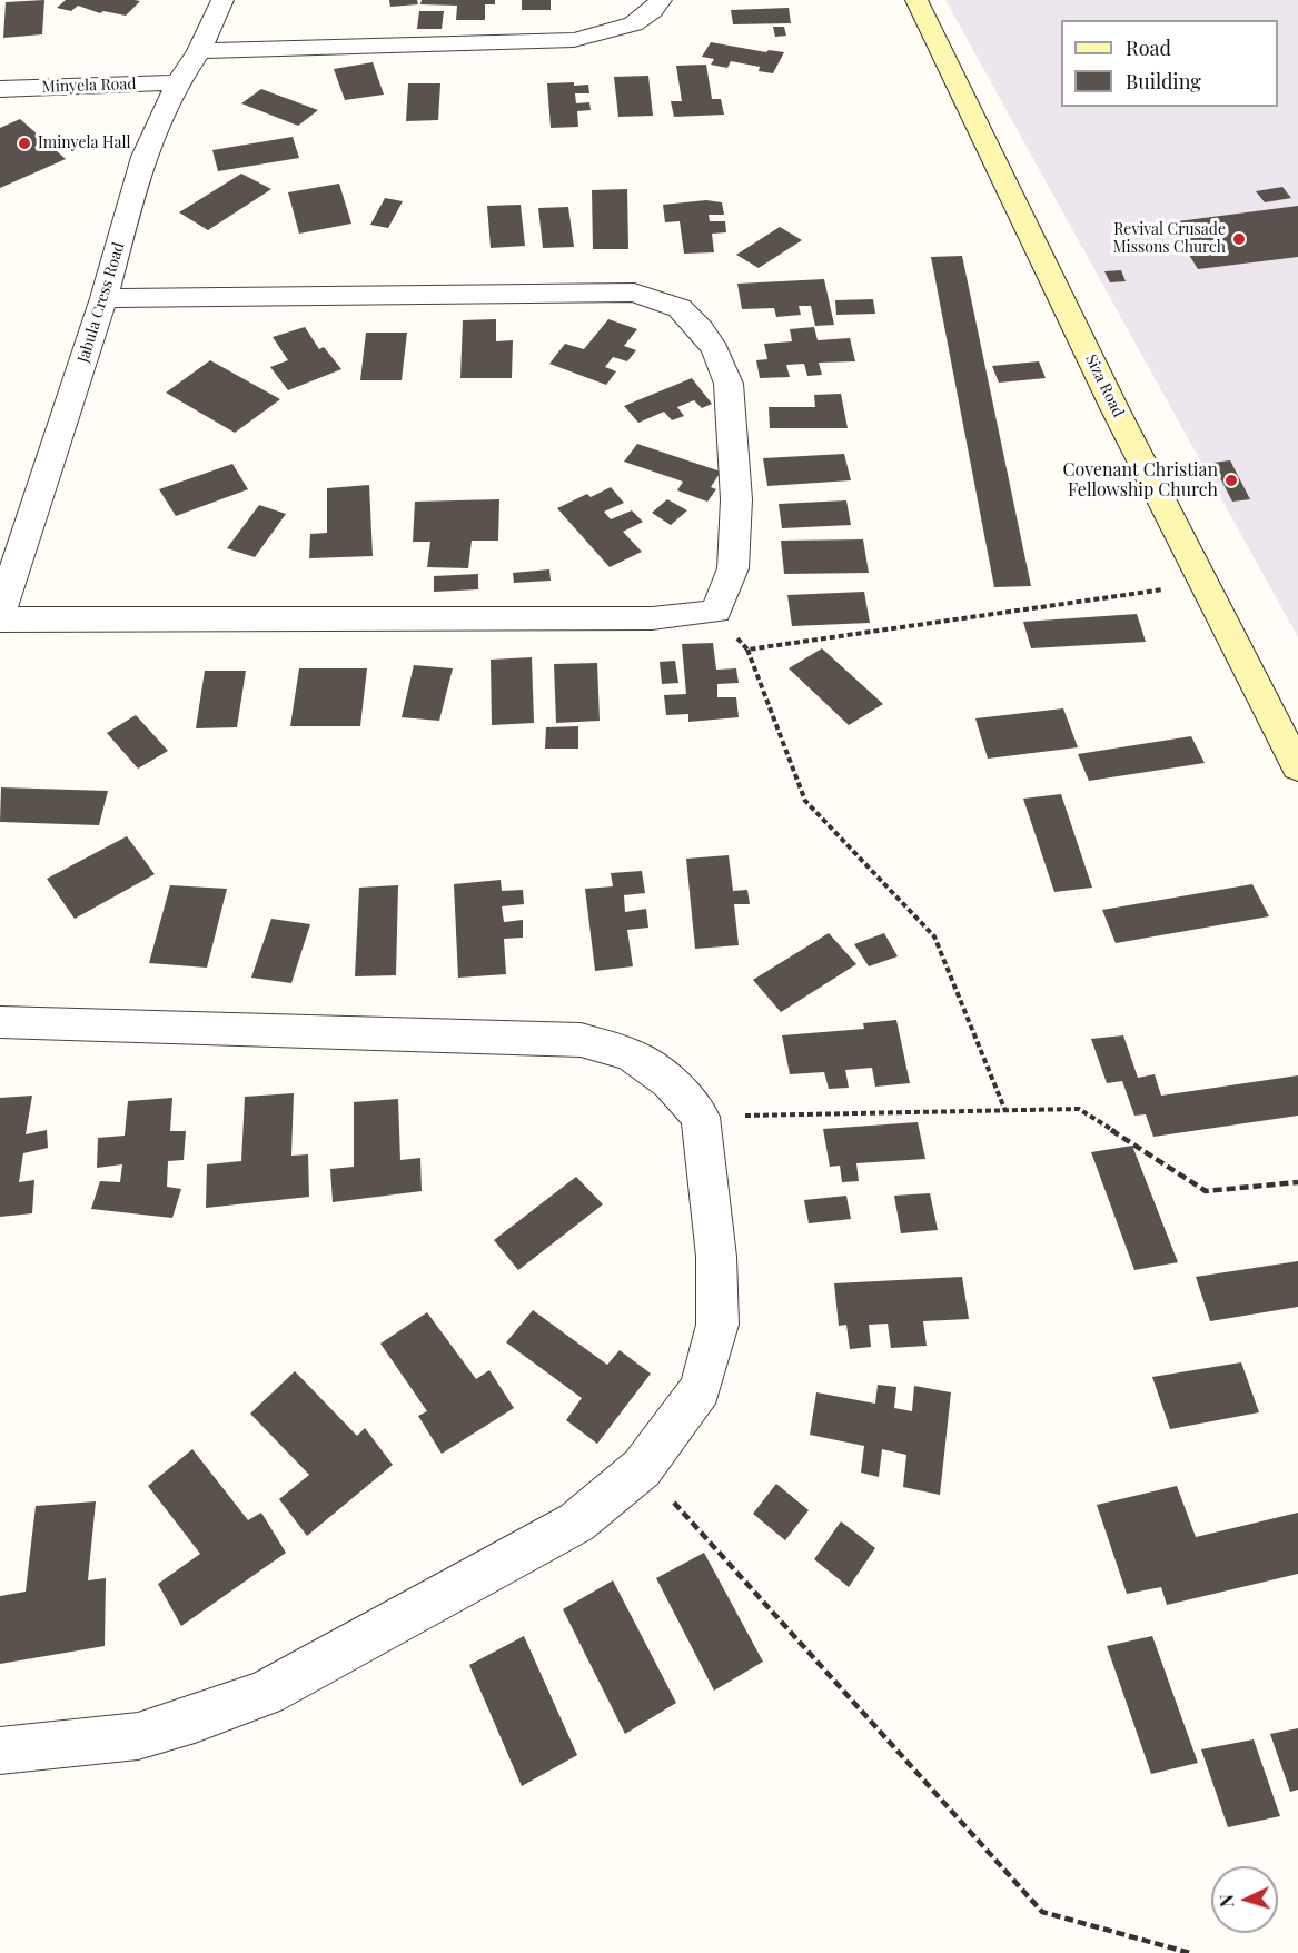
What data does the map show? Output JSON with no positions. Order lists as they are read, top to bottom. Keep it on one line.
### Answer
{"streets":{"street":["Minyela Road","Jabula Cress Road","Siza Road"]},"crossings":[["Minyela Road","Jabula Cress Road"]],"places":["Iminyela Hall","Revival Crusade Missons Church","Covenant Christian Fellowship Church"],"legend":["Road","Building"],"north":"left"}
